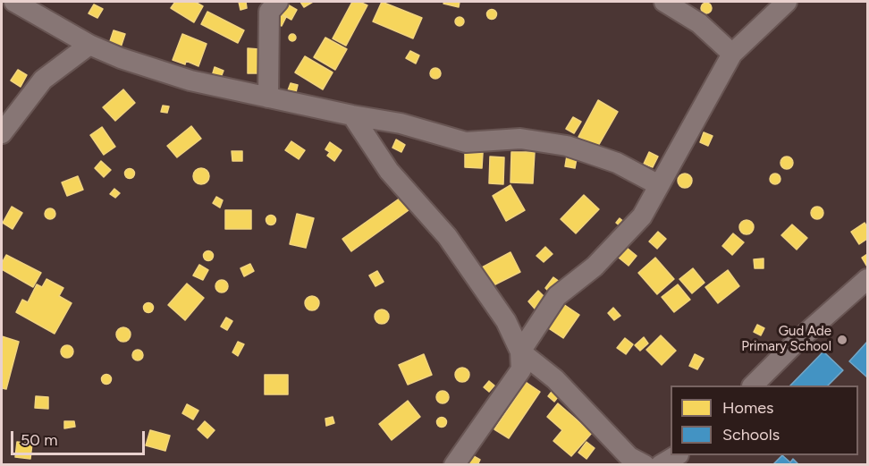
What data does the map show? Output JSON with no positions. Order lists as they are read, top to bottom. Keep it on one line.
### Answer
{"places":["Gud Ade Primary School"],"legend":["Homes","Schools"],"scale_bar":"50 m"}
